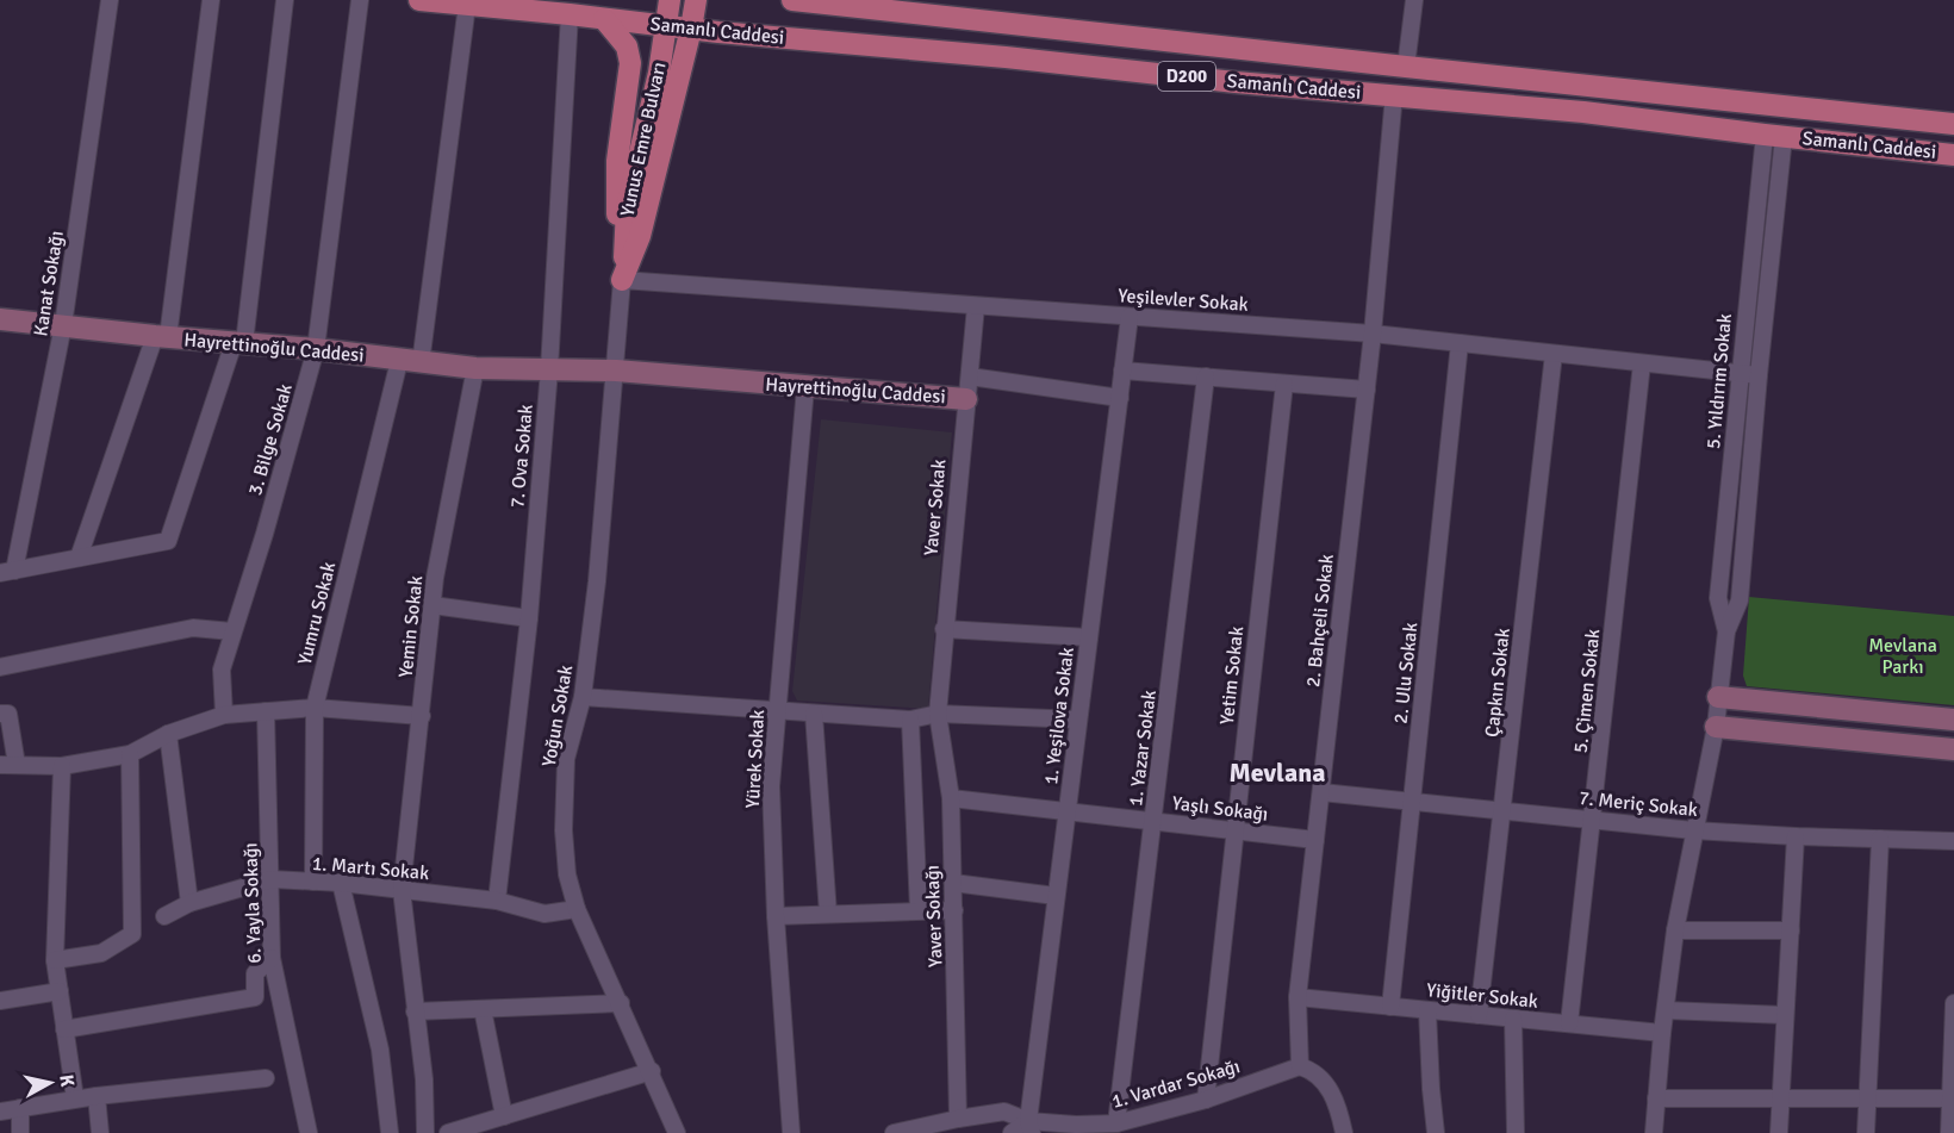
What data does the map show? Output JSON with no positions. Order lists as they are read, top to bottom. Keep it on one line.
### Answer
{"streets":{"main road":["Samanlı Caddesi","D200","Yunus Emre Bulvarı","Hayrettinoğlu Caddesi"],"street":["Kanat Sokağı","Yeşilevler Sokak","5. Yıldırım Sokak","3. Bilge Sokak","7. Ova Sokak","Yaver Sokak","Yumru Sokak","2. Bahçeli Sokak","Yemin Sokak","2. Ulu Sokak","Yetim Sokak","Çapkın Sokak","5. Çimen Sokak","Yoğun Sokak","1. Yeşilova Sokak","1. Yazar Sokak","Yürek Sokak","7. Meriç Sokak","Yaşlı Sokağı","1. Martı Sokak","6. Yayla Sokağı","Yaver Sokağı","Yiğitler Sokak","1. Vardar Sokağı"]},"crossings":[["Samanlı Caddesi","Yunus Emre Bulvarı"],["Samanlı Caddesi","5. Yıldırım Sokak"],["Samanlı Caddesi","7. Ova Sokak"],["Samanlı Caddesi","2. Bahçeli Sokak"],["Yunus Emre Bulvarı","Yeşilevler Sokak"],["Yunus Emre Bulvarı","Yoğun Sokak"],["Kanat Sokağı","Hayrettinoğlu Caddesi"],["Yeşilevler Sokak","5. Yıldırım Sokak"],["Yeşilevler Sokak","Yaver Sokak"],["Yeşilevler Sokak","2. Bahçeli Sokak"],["Yeşilevler Sokak","2. Ulu Sokak"],["Yeşilevler Sokak","Çapkın Sokak"],["Yeşilevler Sokak","5. Çimen Sokak"],["Yeşilevler Sokak","Yoğun Sokak"],["Yeşilevler Sokak","1. Yeşilova Sokak"],["Hayrettinoğlu Caddesi","3. Bilge Sokak"],["Hayrettinoğlu Caddesi","7. Ova Sokak"],["Hayrettinoğlu Caddesi","Yaver Sokak"],["Hayrettinoğlu Caddesi","Yumru Sokak"],["Hayrettinoğlu Caddesi","Yemin Sokak"],["Hayrettinoğlu Caddesi","Yoğun Sokak"],["Hayrettinoğlu Caddesi","Yürek Sokak"],["5. Yıldırım Sokak","7. Meriç Sokak"],["5. Yıldırım Sokak","Yiğitler Sokak"],["7. Ova Sokak","1. Martı Sokak"],["Yaver Sokak","Yaver Sokağı"],["Yumru Sokak","1. Martı Sokak"],["2. Bahçeli Sokak","7. Meriç Sokak"],["2. Bahçeli Sokak","Yaşlı Sokağı"],["2. Bahçeli Sokak","Yiğitler Sokak"],["2. Bahçeli Sokak","1. Vardar Sokağı"],["Yemin Sokak","1. Martı Sokak"],["2. Ulu Sokak","7. Meriç Sokak"],["2. Ulu Sokak","Yiğitler Sokak"],["Yetim Sokak","Yaşlı Sokağı"],["Yetim Sokak","1. Vardar Sokağı"],["Çapkın Sokak","7. Meriç Sokak"],["Çapkın Sokak","Yiğitler Sokak"],["5. Çimen Sokak","7. Meriç Sokak"],["5. Çimen Sokak","Yiğitler Sokak"],["Yoğun Sokak","1. Martı Sokak"],["1. Yeşilova Sokak","Yaşlı Sokağı"],["1. Yeşilova Sokak","1. Vardar Sokağı"],["1. Yazar Sokak","Yaşlı Sokağı"],["1. Yazar Sokak","1. Vardar Sokağı"],["Yaşlı Sokağı","Yaver Sokağı"],["1. Martı Sokak","6. Yayla Sokağı"],["Yaver Sokağı","1. Vardar Sokağı"]],"districts":["Mevlana"],"parks":["Mevlana Parkı"],"north":"right"}
